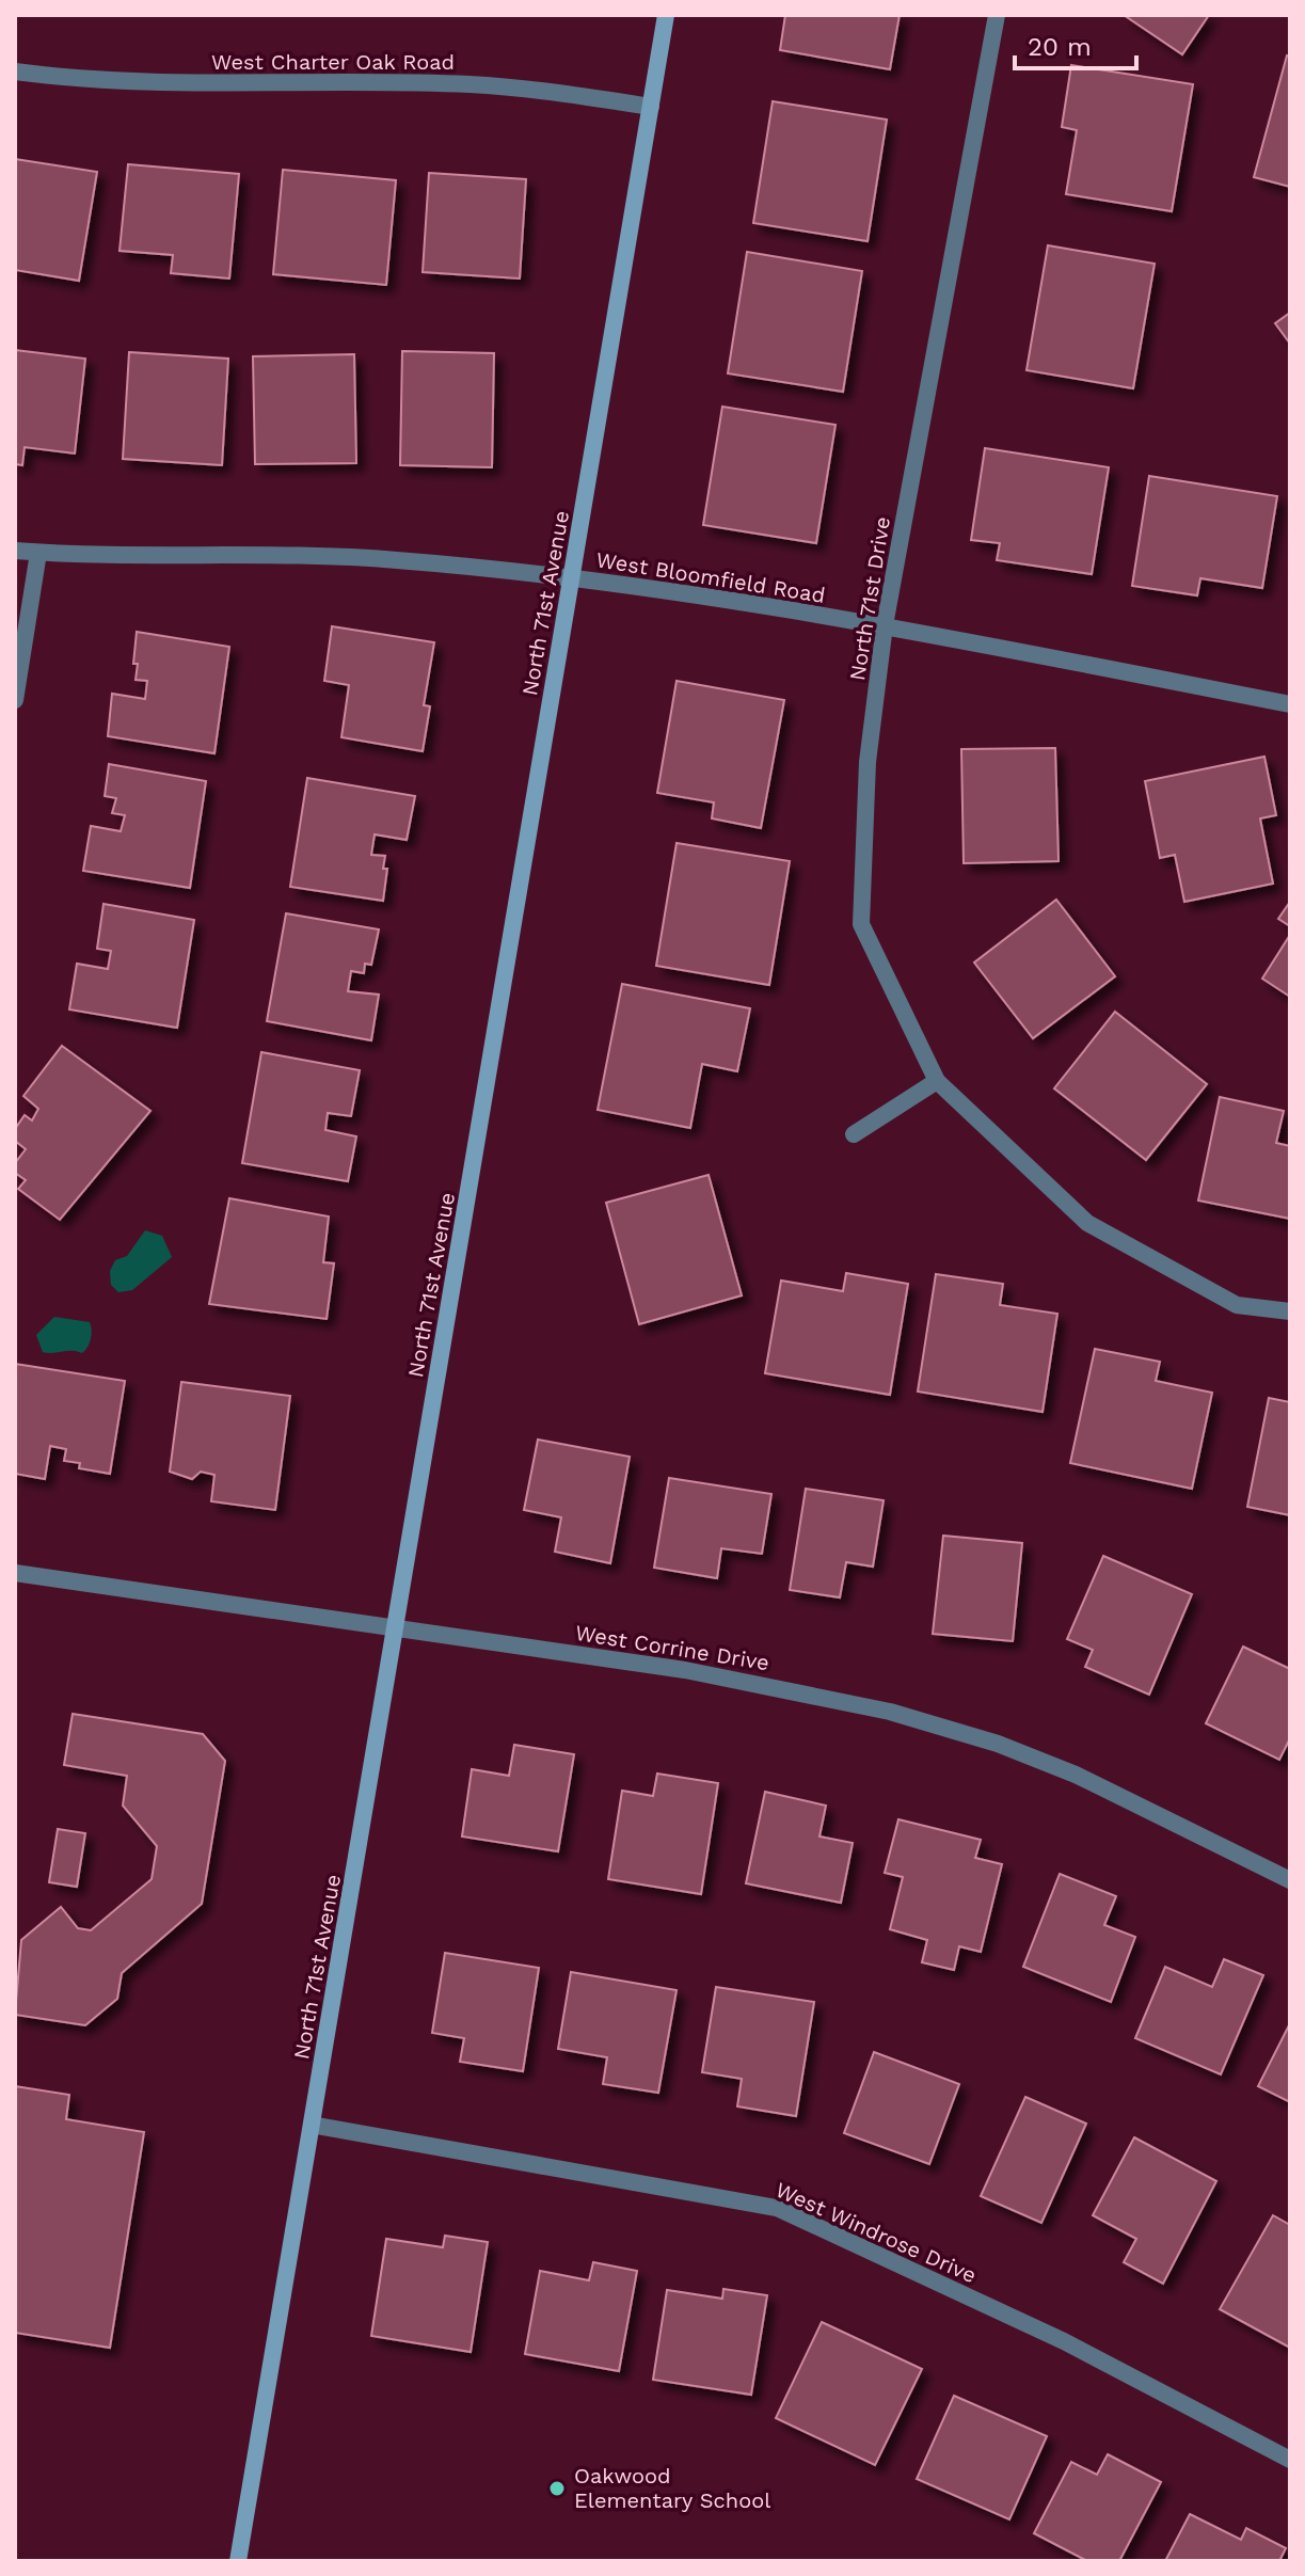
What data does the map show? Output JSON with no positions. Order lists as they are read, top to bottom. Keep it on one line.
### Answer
{"streets":{"street":["West Charter Oak Road","West Bloomfield Road","North 71st Drive","North 71st Avenue","West Corrine Drive","West Windrose Drive"]},"crossings":[["West Charter Oak Road","North 71st Avenue"],["West Bloomfield Road","North 71st Drive"],["West Bloomfield Road","North 71st Avenue"],["North 71st Avenue","West Corrine Drive"],["North 71st Avenue","West Windrose Drive"]],"places":["Oakwood Elementary School"],"scale_bar":"20 m"}
